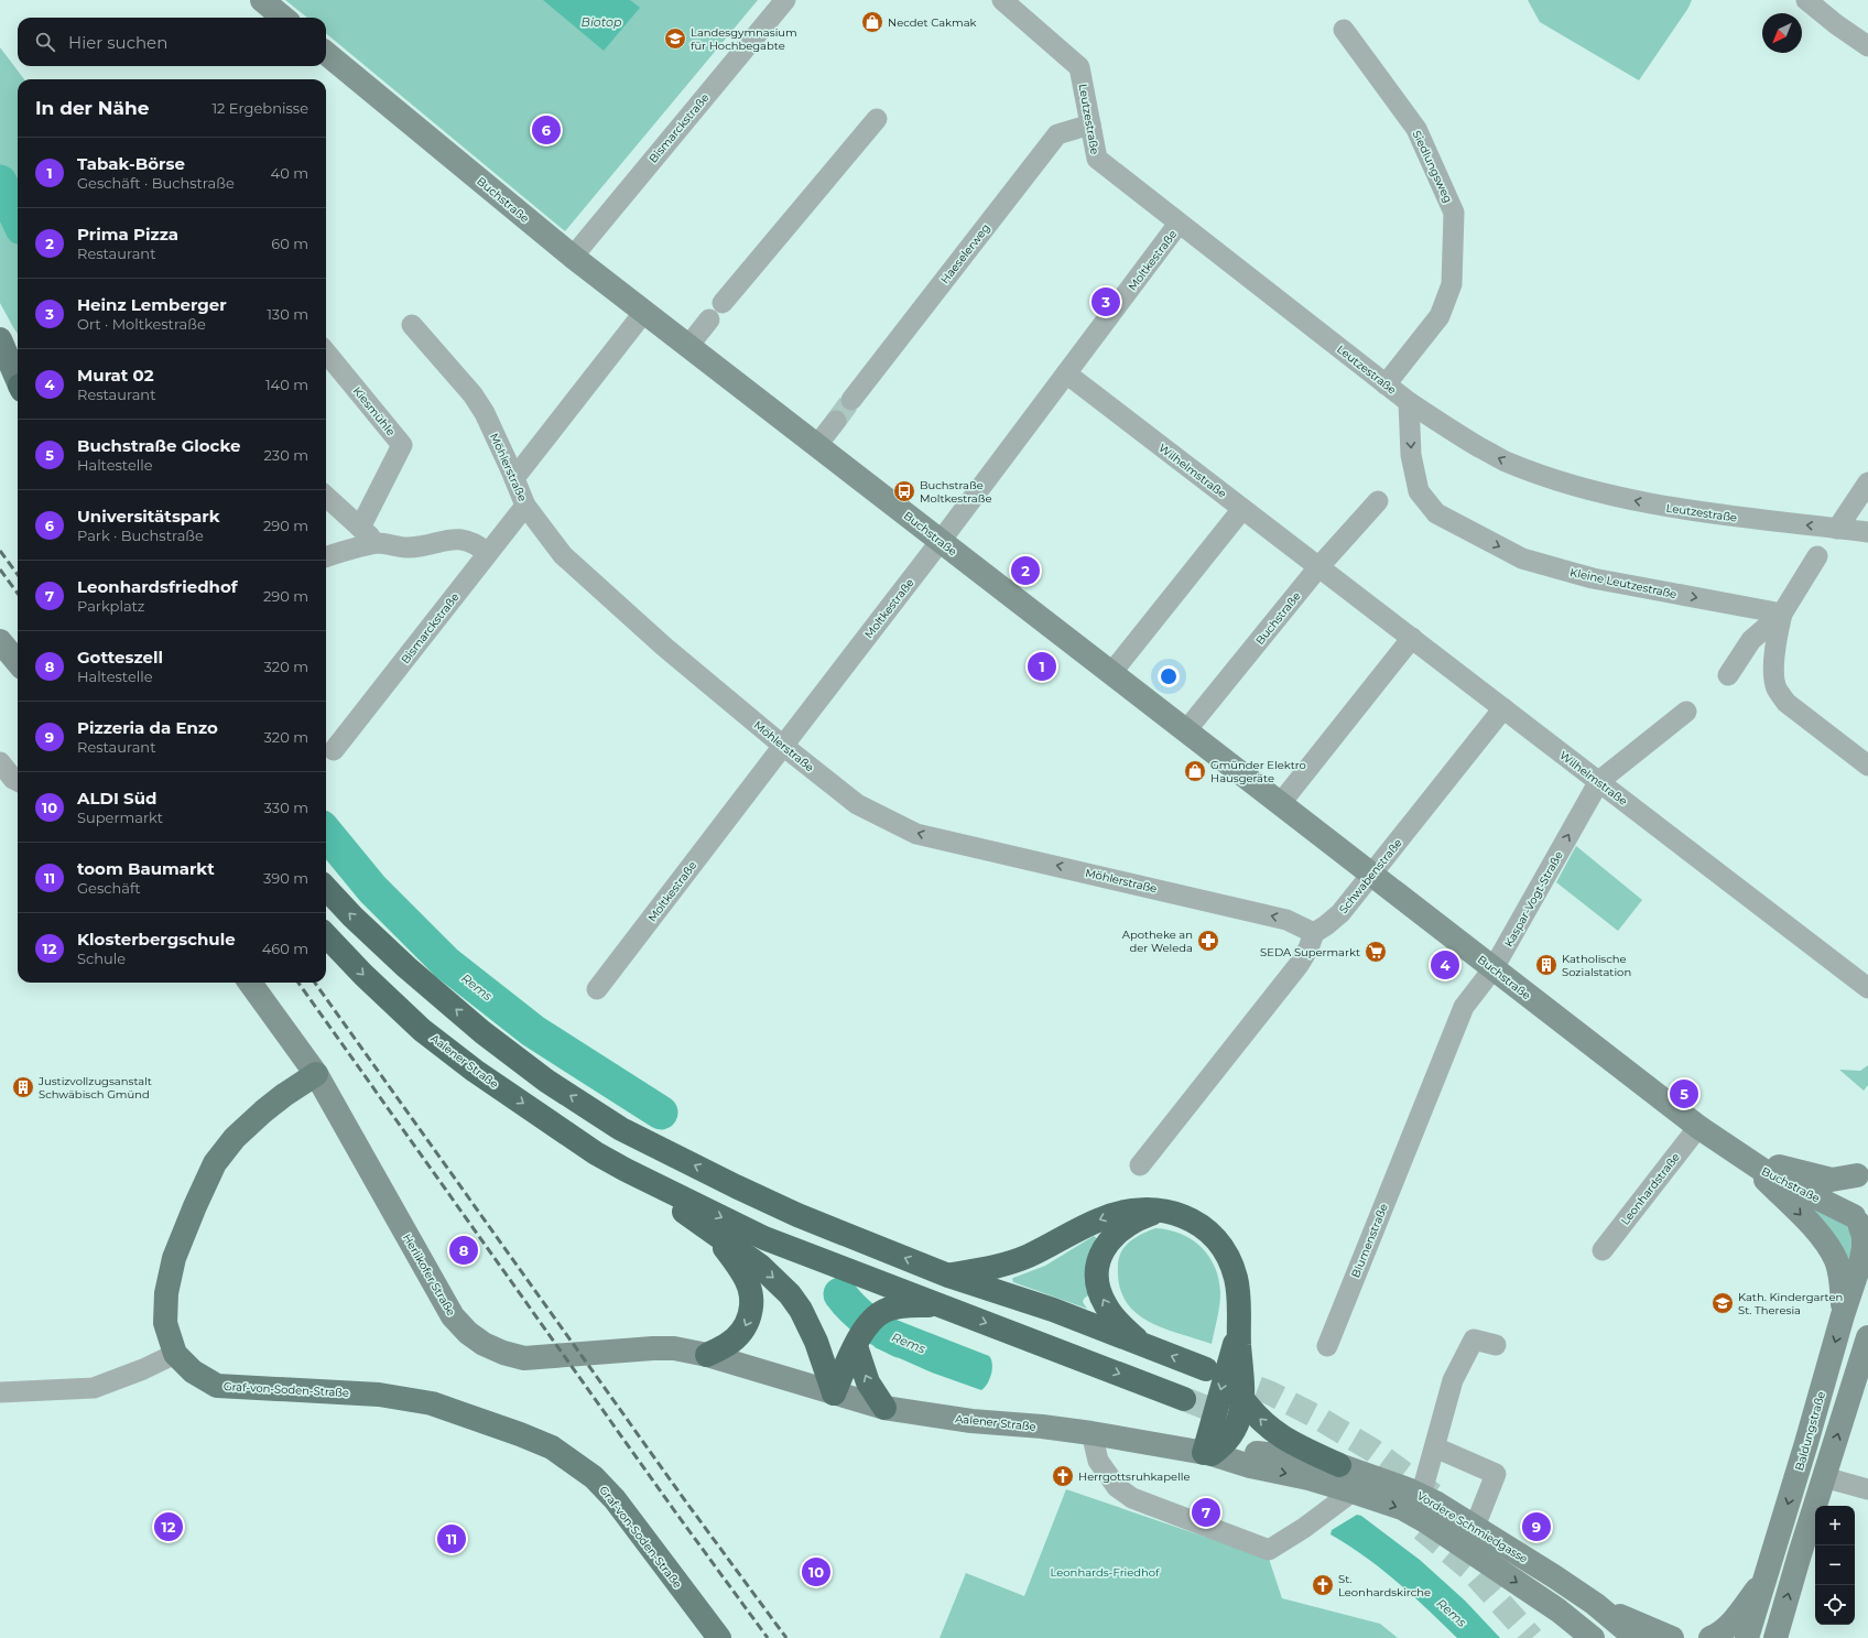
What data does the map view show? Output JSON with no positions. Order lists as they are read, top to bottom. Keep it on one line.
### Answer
{"streets":{"highway":["Aalener Straße"],"main road":["Graf-von-Soden-Straße"],"street":["Leutzestraße","Bismarckstraße","Siedlungsweg","Buchstraße","Haeselerweg","Moltkestraße","Kiesmühle","Möhlerstraße","Wilhelmstraße","Kleine Leutzestraße","Schwabenstraße","Kaspar-Vogt-Straße","Leonhardstraße","Blumenstraße","Herlikofer Straße","Baldungstraße","Vordere Schmiedgasse"]},"crossings":[["Leutzestraße","Siedlungsweg"],["Leutzestraße","Haeselerweg"],["Leutzestraße","Moltkestraße"],["Leutzestraße","Kleine Leutzestraße"],["Bismarckstraße","Buchstraße"],["Bismarckstraße","Möhlerstraße"],["Buchstraße","Moltkestraße"],["Buchstraße","Wilhelmstraße"],["Buchstraße","Schwabenstraße"],["Buchstraße","Kaspar-Vogt-Straße"],["Buchstraße","Leonhardstraße"],["Buchstraße","Baldungstraße"],["Moltkestraße","Möhlerstraße"],["Moltkestraße","Wilhelmstraße"],["Möhlerstraße","Schwabenstraße"],["Wilhelmstraße","Schwabenstraße"],["Wilhelmstraße","Kaspar-Vogt-Straße"],["Kaspar-Vogt-Straße","Blumenstraße"],["Aalener Straße","Herlikofer Straße"],["Aalener Straße","Vordere Schmiedgasse"],["Herlikofer Straße","Graf-von-Soden-Straße"]],"one_way":["Leutzestraße","Möhlerstraße","Kleine Leutzestraße","Kaspar-Vogt-Straße"],"water":["Biotop","Rems"],"parks":["Leonhards-Friedhof"],"places":{"shop":["Necdet Cakmak","Gmünder Elektro Hausgeräte"],"school or university":["Landesgymnasium für Hochbegabte","Kath. Kindergarten St. Theresia"],"bus stop":["Buchstraße Moltkestraße"],"pharmacy":["Apotheke an der Weleda"],"supermarket":["SEDA Supermarkt"],"building":["Katholische Sozialstation","Justizvollzugsanstalt Schwäbisch Gmünd"],"church":["Herrgottsruhkapelle","St. Leonhardskirche"]},"north":"bottom left","page":{"search":"Hier suchen","heading":["In der Nähe","12 Ergebnisse"],"pins":["6","3","2","1","4","5","8","7","9","12","11","10"],"list":[{"mark":"1","name":"Tabak-Börse","note":"Geschäft · Buchstraße","value":"40 m"},{"mark":"2","name":"Prima Pizza","note":"Restaurant","value":"60 m"},{"mark":"3","name":"Heinz Lemberger","note":"Ort · Moltkestraße","value":"130 m"},{"mark":"4","name":"Murat 02","note":"Restaurant","value":"140 m"},{"mark":"5","name":"Buchstraße Glocke","note":"Haltestelle","value":"230 m"},{"mark":"6","name":"Universitätspark","note":"Park · Buchstraße","value":"290 m"},{"mark":"7","name":"Leonhardsfriedhof","note":"Parkplatz","value":"290 m"},{"mark":"8","name":"Gotteszell","note":"Haltestelle","value":"320 m"},{"mark":"9","name":"Pizzeria da Enzo","note":"Restaurant","value":"320 m"},{"mark":"10","name":"ALDI Süd","note":"Supermarkt","value":"330 m"},{"mark":"11","name":"toom Baumarkt","note":"Geschäft","value":"390 m"},{"mark":"12","name":"Klosterbergschule","note":"Schule","value":"460 m"}],"map_buttons":["+","−"]}}
